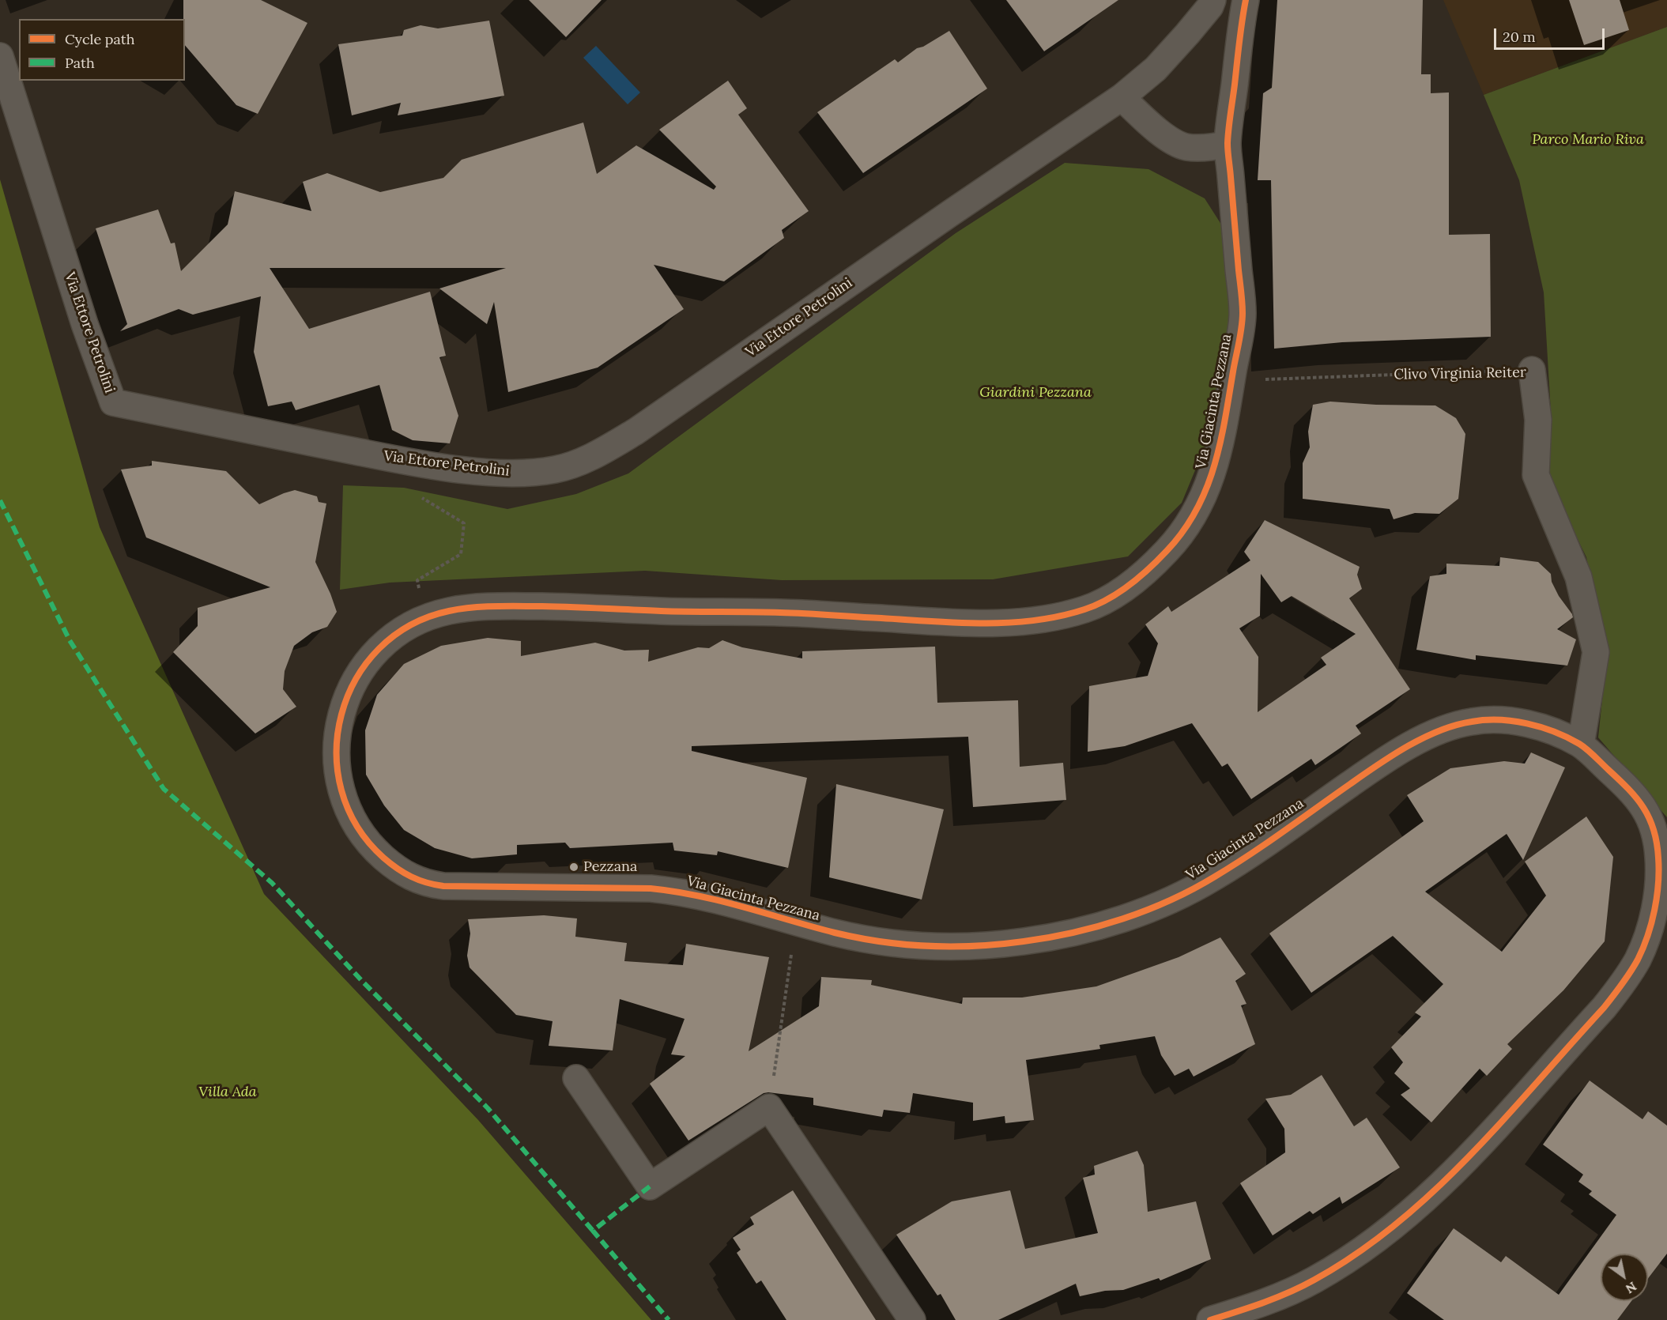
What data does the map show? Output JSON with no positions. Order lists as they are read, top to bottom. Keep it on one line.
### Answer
{"streets":{"street":["Via Ettore Petrolini","Clivo Virginia Reiter","Via Giacinta Pezzana"]},"crossings":[["Clivo Virginia Reiter","Via Giacinta Pezzana"]],"parks":["Parco Mario Riva","Giardini Pezzana","Villa Ada"],"places":["Pezzana"],"legend":["Cycle path","Path"],"scale_bar":"20 m","north":"bottom right"}
